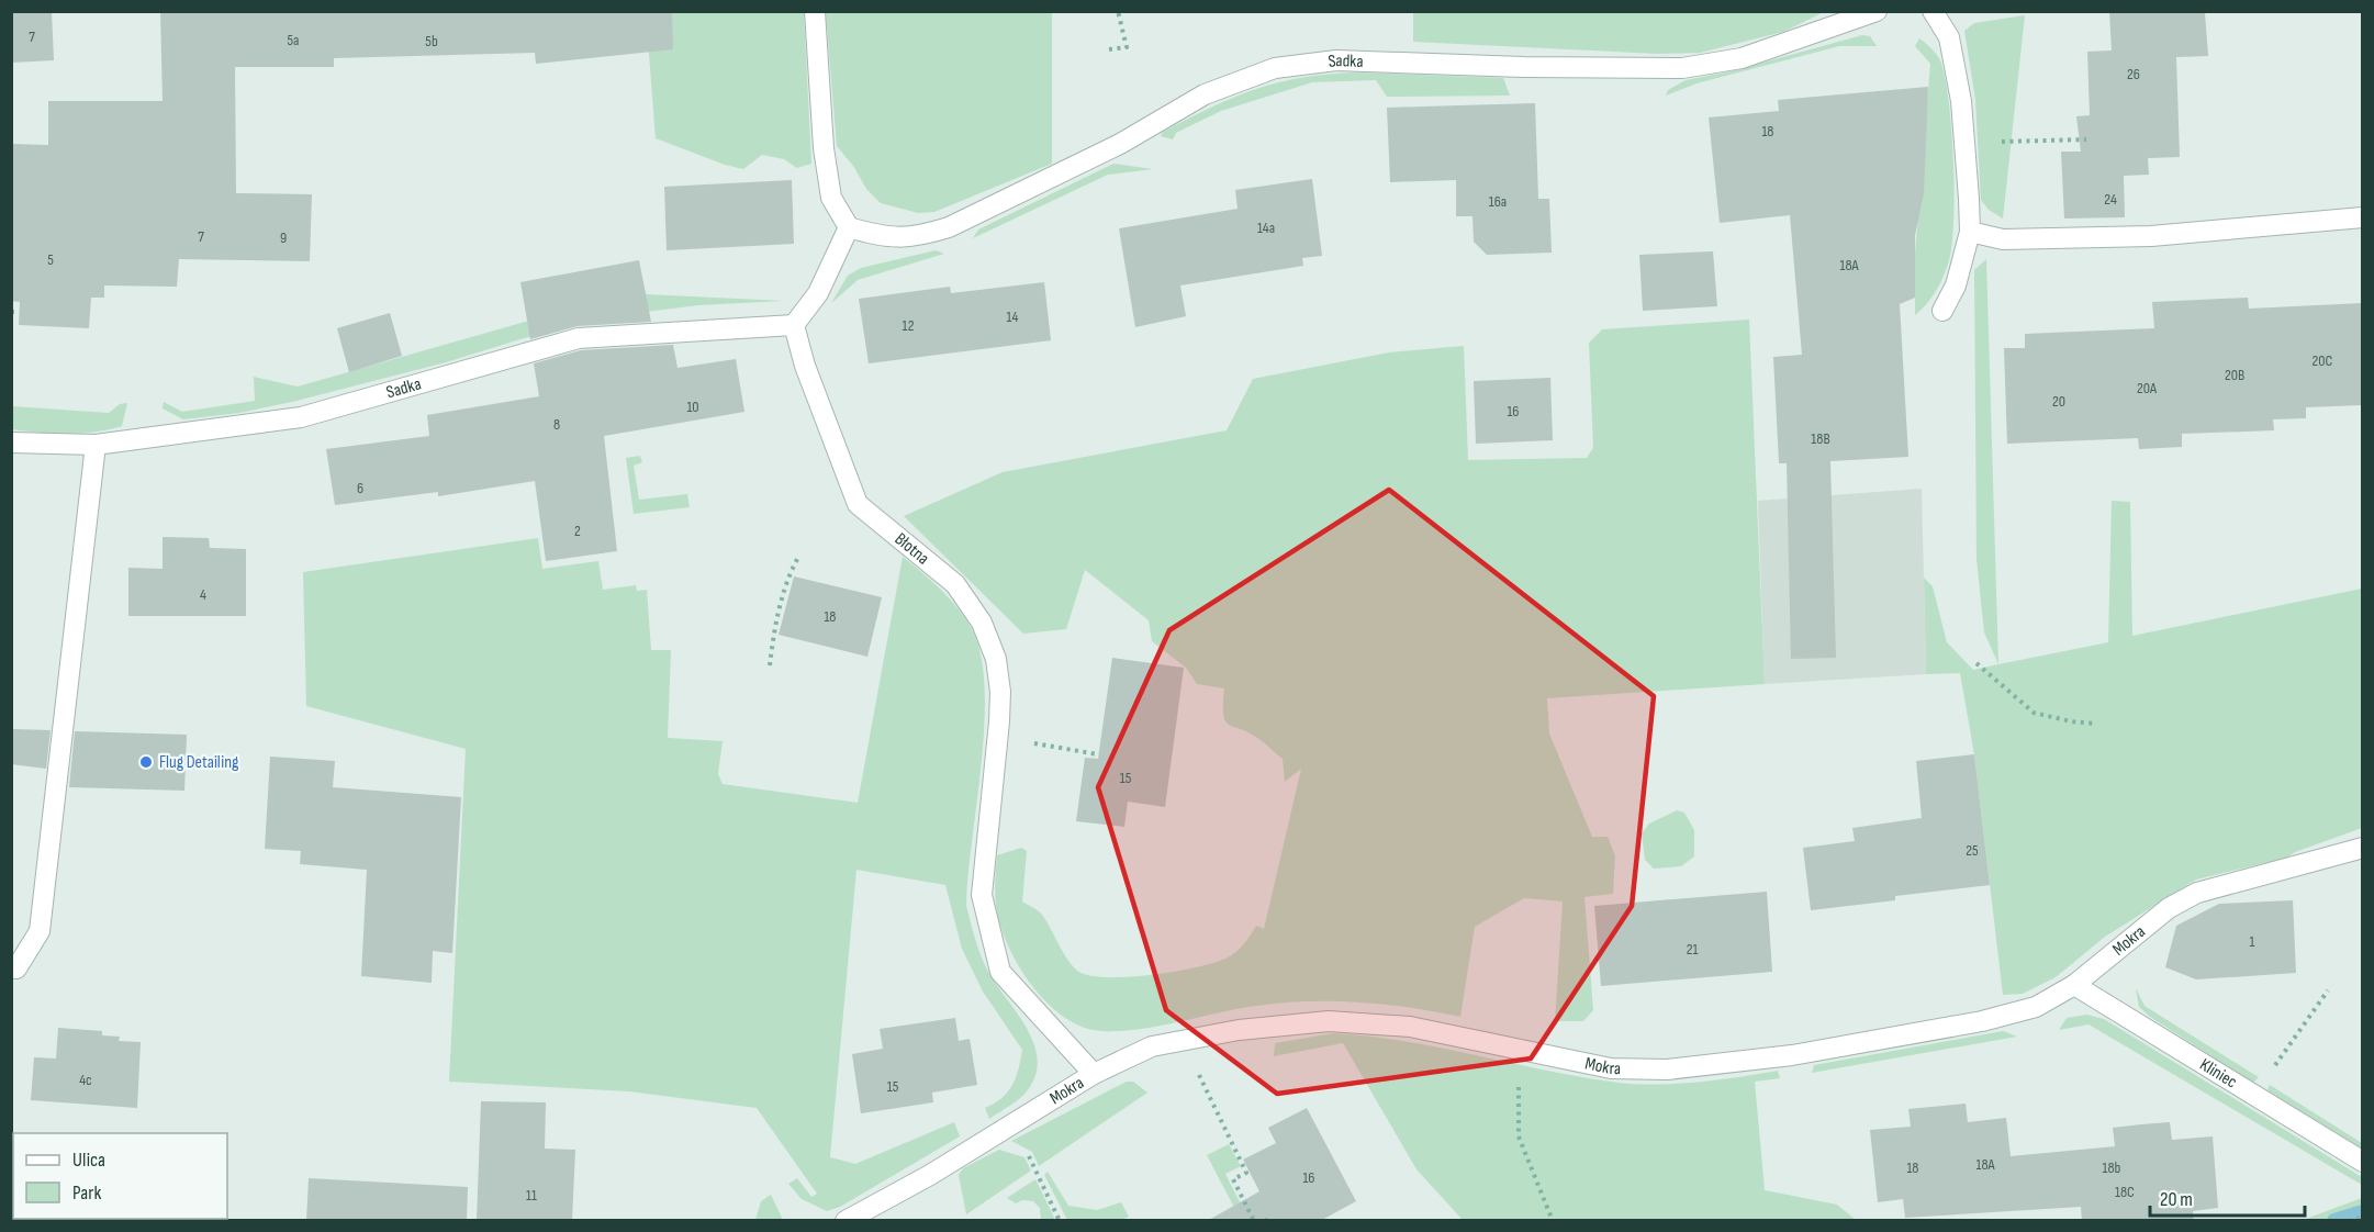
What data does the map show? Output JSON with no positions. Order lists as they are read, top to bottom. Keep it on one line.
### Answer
{"streets":{"street":["Sadka","Błotna","Mokra","Kliniec"]},"crossings":[["Sadka","Błotna"],["Błotna","Mokra"],["Mokra","Kliniec"]],"places":["Flug Detailing"],"house_numbers":["7","5a","5b","26","18","24","16a","14a","7","9","5","18A","14","12","20C","20B","20A","20","10","16","8","18B","6","2","4","18","15","25","1","21","4c","15","18A","18","18b","16","18C","11"],"legend":["Ulica","Park"],"scale_bar":"20 m"}
